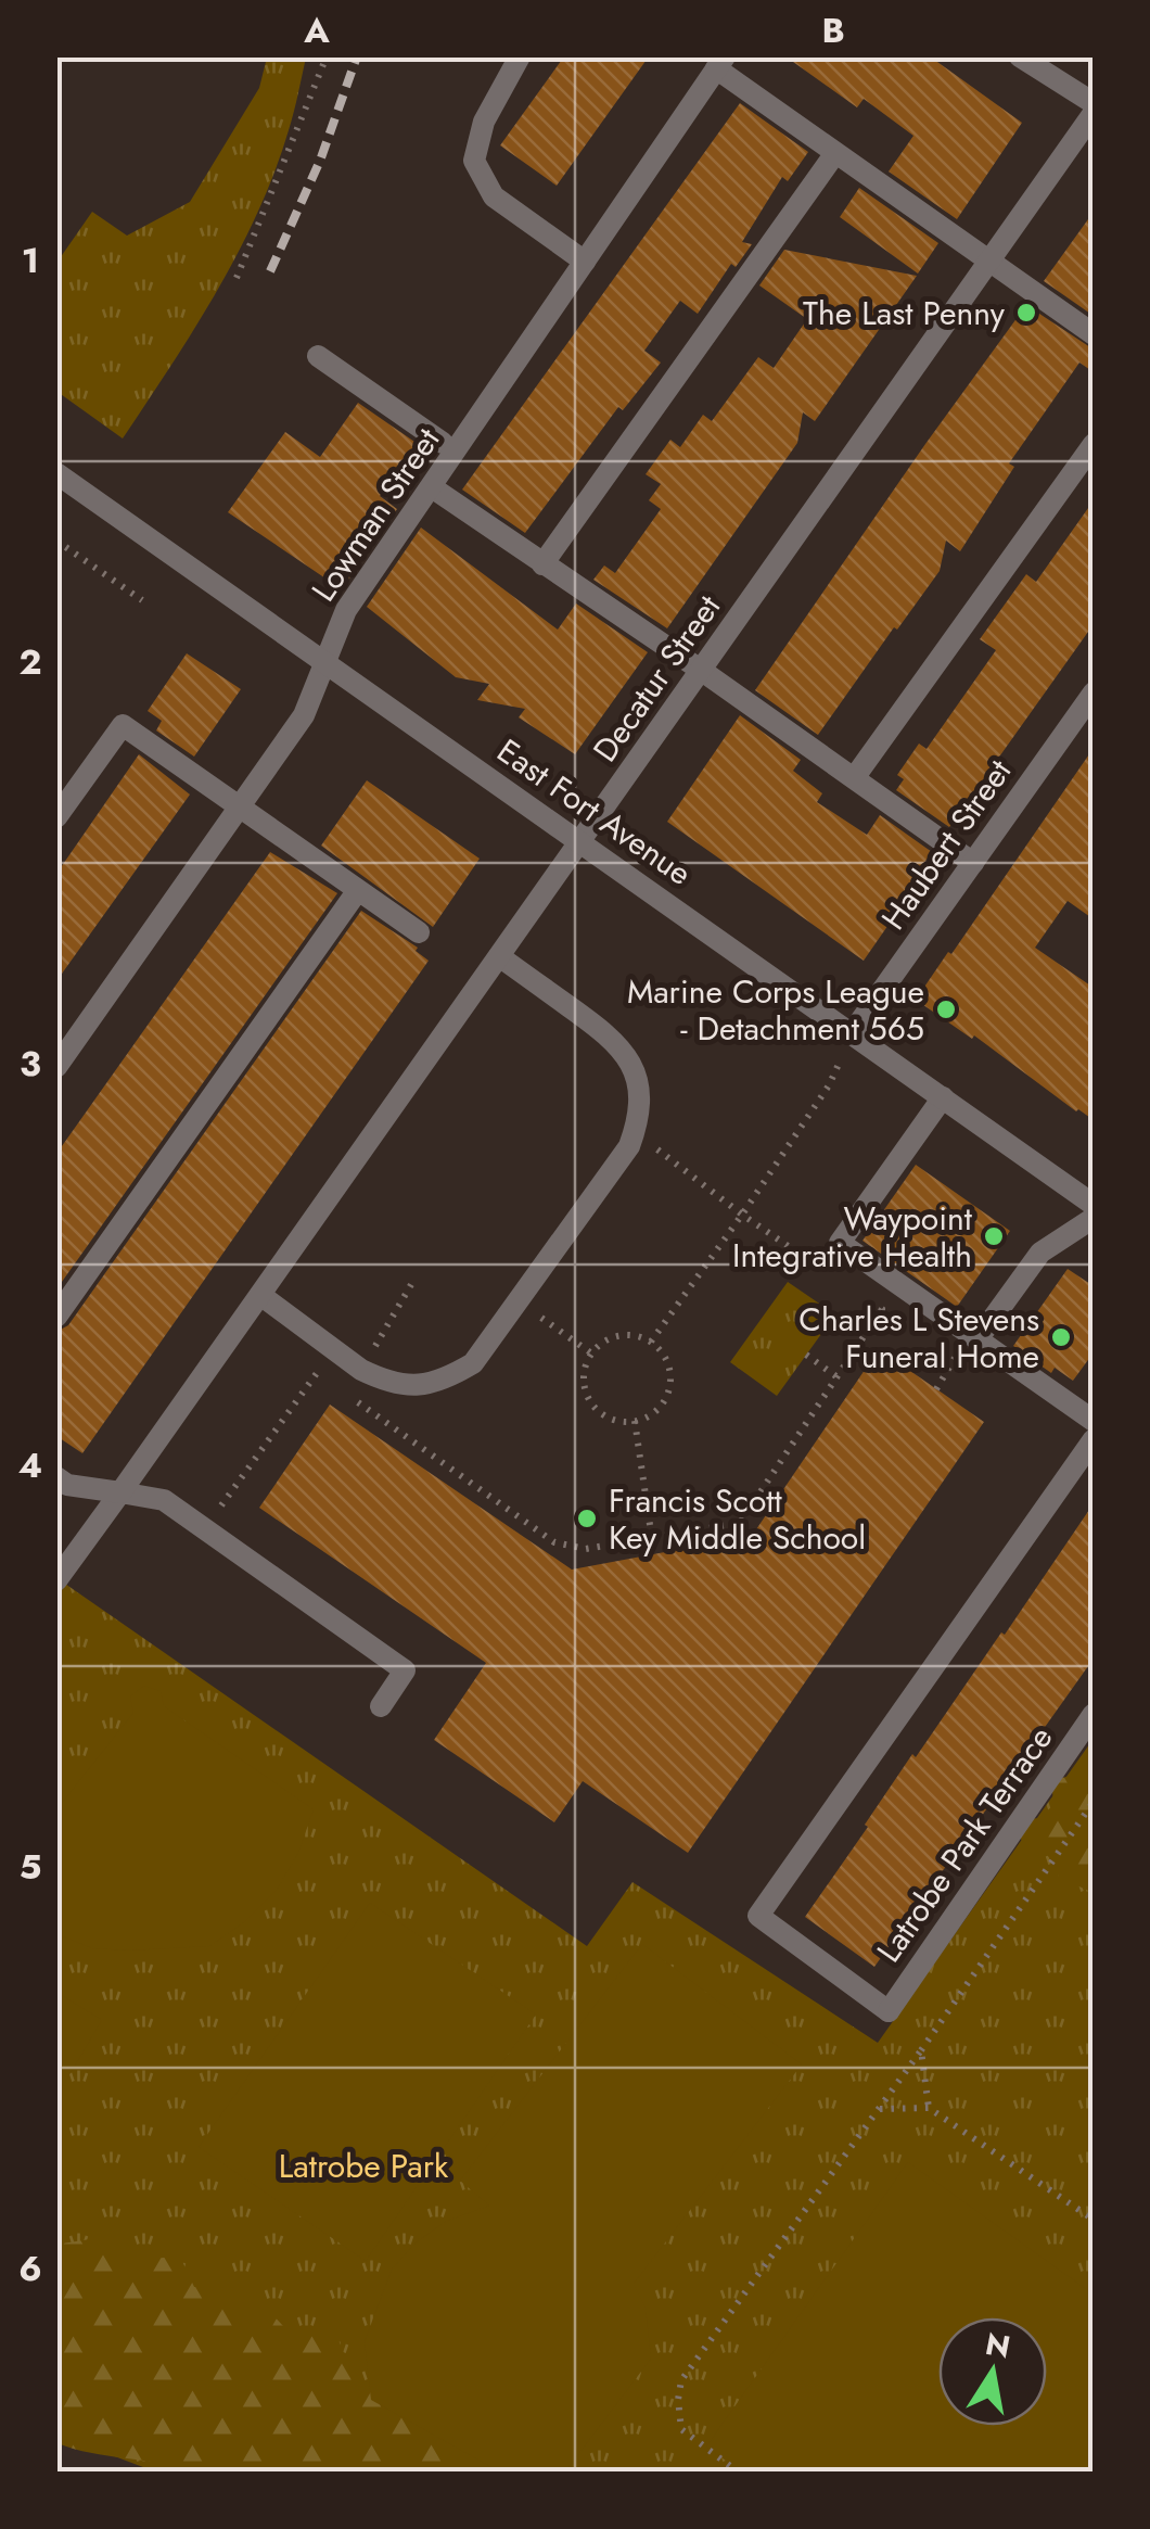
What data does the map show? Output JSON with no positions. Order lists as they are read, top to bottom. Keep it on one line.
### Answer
{"streets":{"street":["Lowman Street","Decatur Street","East Fort Avenue","Haubert Street","Latrobe Park Terrace"]},"crossings":[["Lowman Street","East Fort Avenue"],["Decatur Street","East Fort Avenue"],["East Fort Avenue","Haubert Street"]],"parks":["Latrobe Park"],"places":["The Last Penny","Marine Corps League - Detachment 565","Waypoint Integrative Health","Charles L Stevens Funeral Home","Francis Scott Key Middle School"],"north":"top","grid":{"columns":["A","B"],"rows":["1","2","3","4","5","6"]}}
